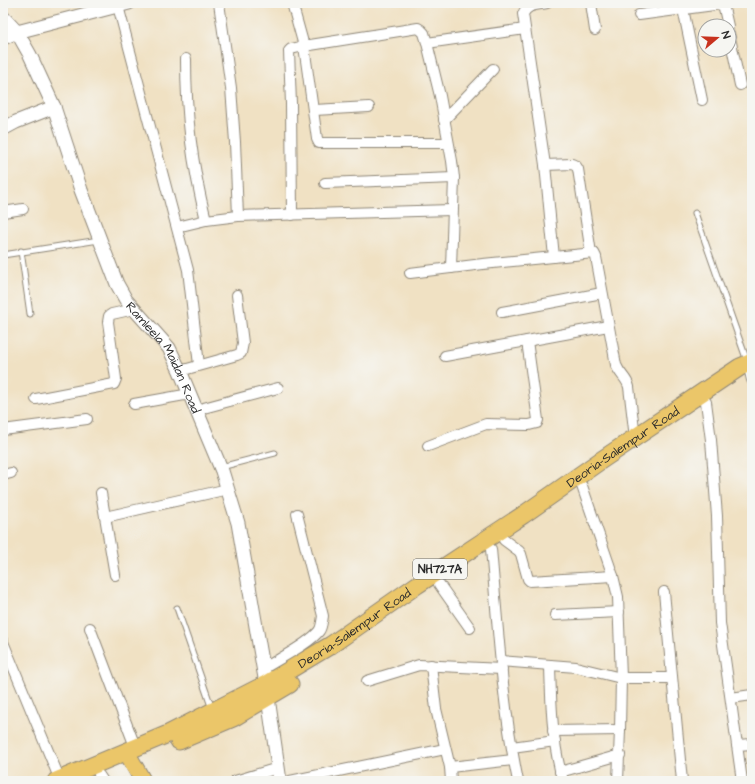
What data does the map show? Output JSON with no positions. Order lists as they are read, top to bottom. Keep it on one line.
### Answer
{"streets":{"highway":["Deoria-Salempur Road","NH727A"],"street":["Ramleela Maidan Road"]},"crossings":[["Ramleela Maidan Road","Deoria-Salempur Road"]],"north":"right"}
